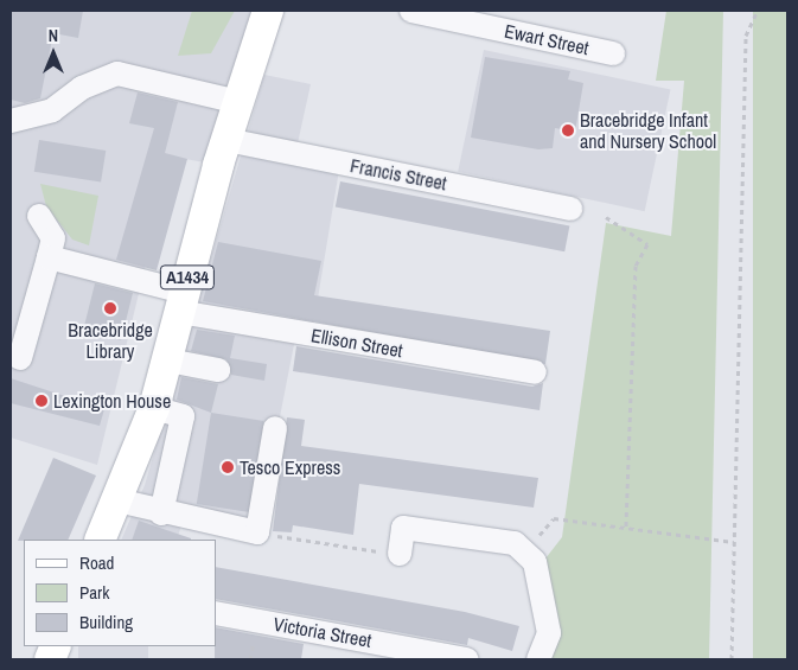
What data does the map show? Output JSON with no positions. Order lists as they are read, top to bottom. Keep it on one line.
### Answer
{"streets":{"main road":["A1434"],"street":["Ewart Street","Francis Street","Ellison Street","Victoria Street"]},"crossings":[["Francis Street","A1434"],["A1434","Ellison Street"]],"places":["Bracebridge Infant and Nursery School","Bracebridge Library","Lexington House","Tesco Express"],"legend":["Road","Park","Building"],"north":"top"}
